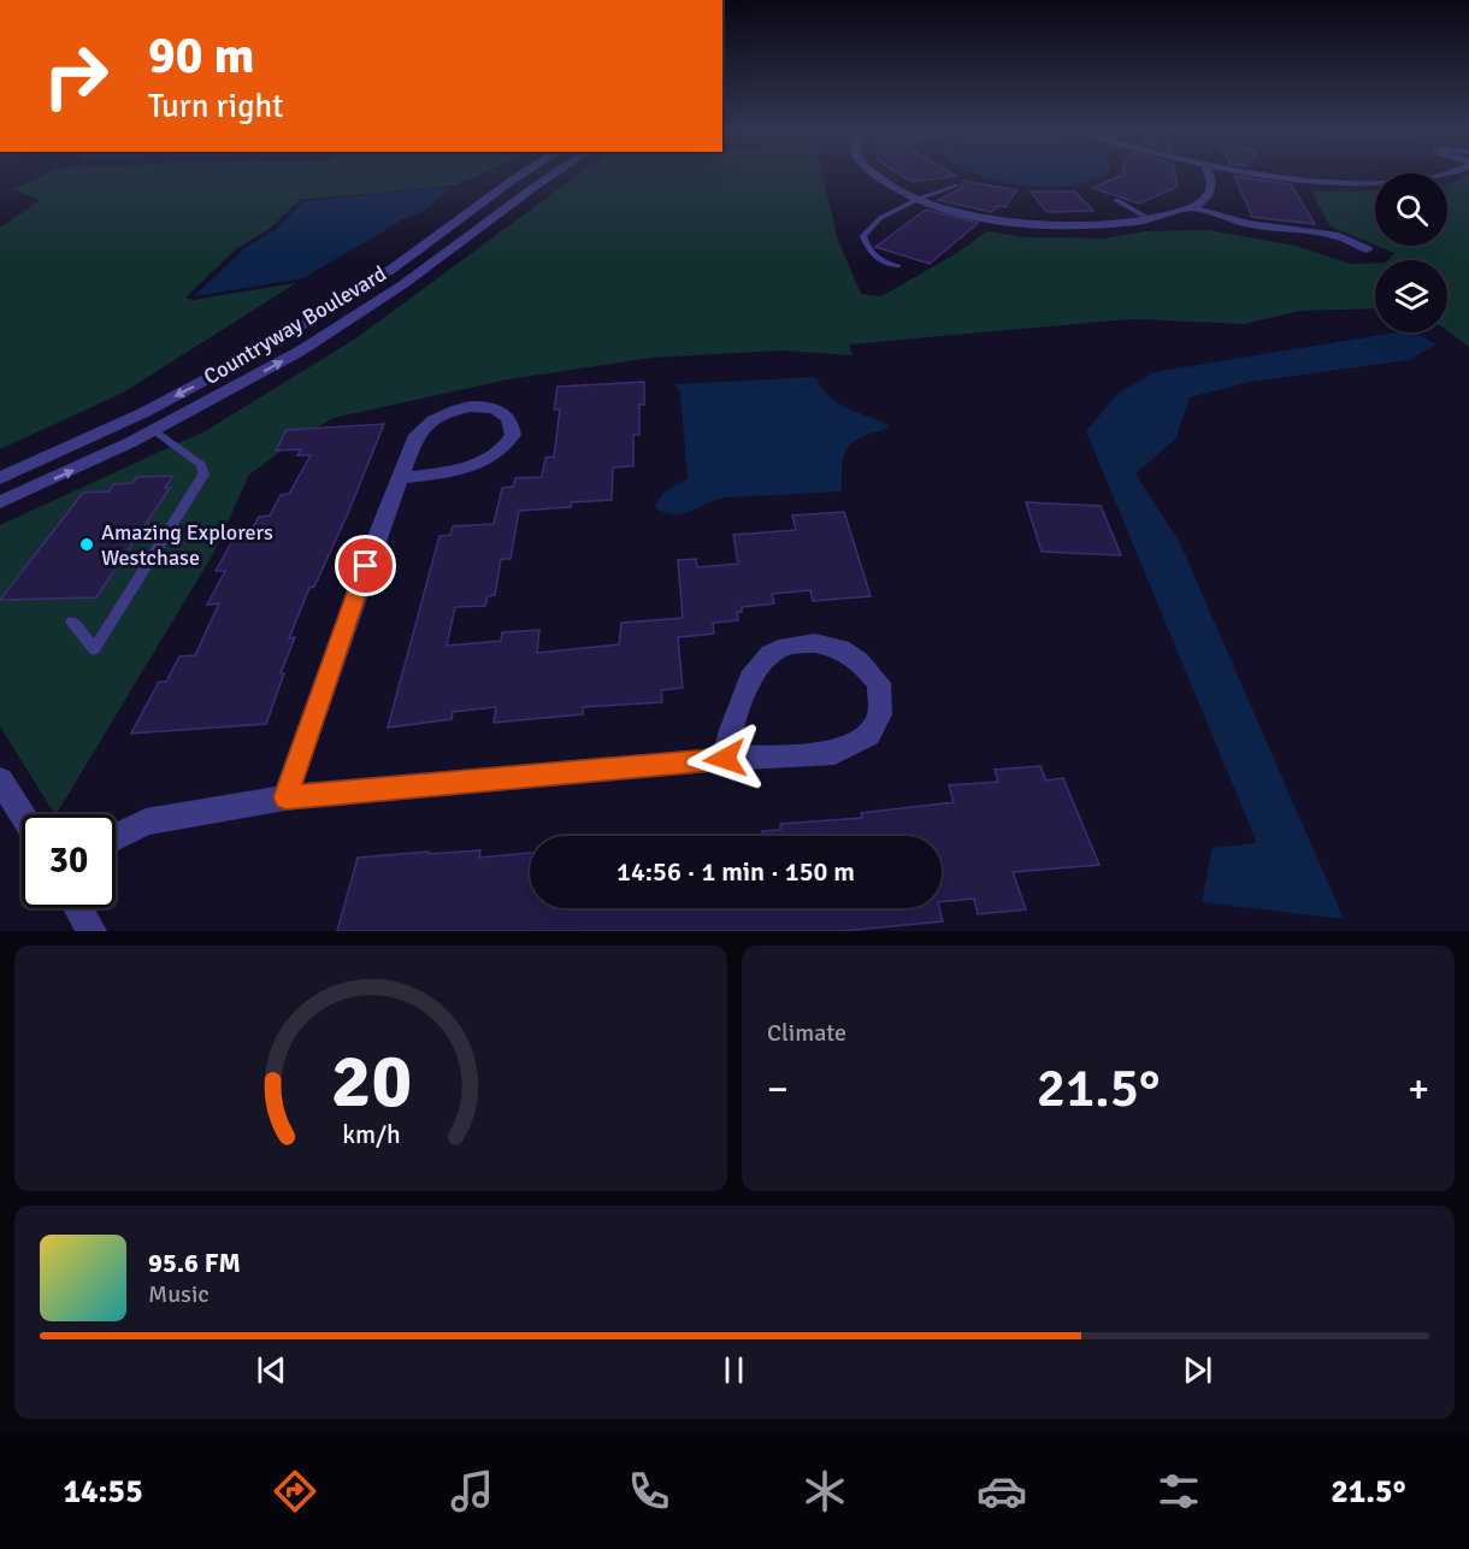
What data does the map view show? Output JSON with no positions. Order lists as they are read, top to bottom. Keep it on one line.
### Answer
{"streets":{"street":["Countryway Boulevard"]},"places":["Amazing Explorers Westchase"],"page":{"turn":["90 m","Turn right"],"limit":"30","trip":"14:56 · 1 min · 150 m","tile":"Climate","heat":["−","21.5°","+"],"song":["95.6 FM","Music"],"tabs":["14:55","21.5°"],"gauge":["20","km/h"]}}
